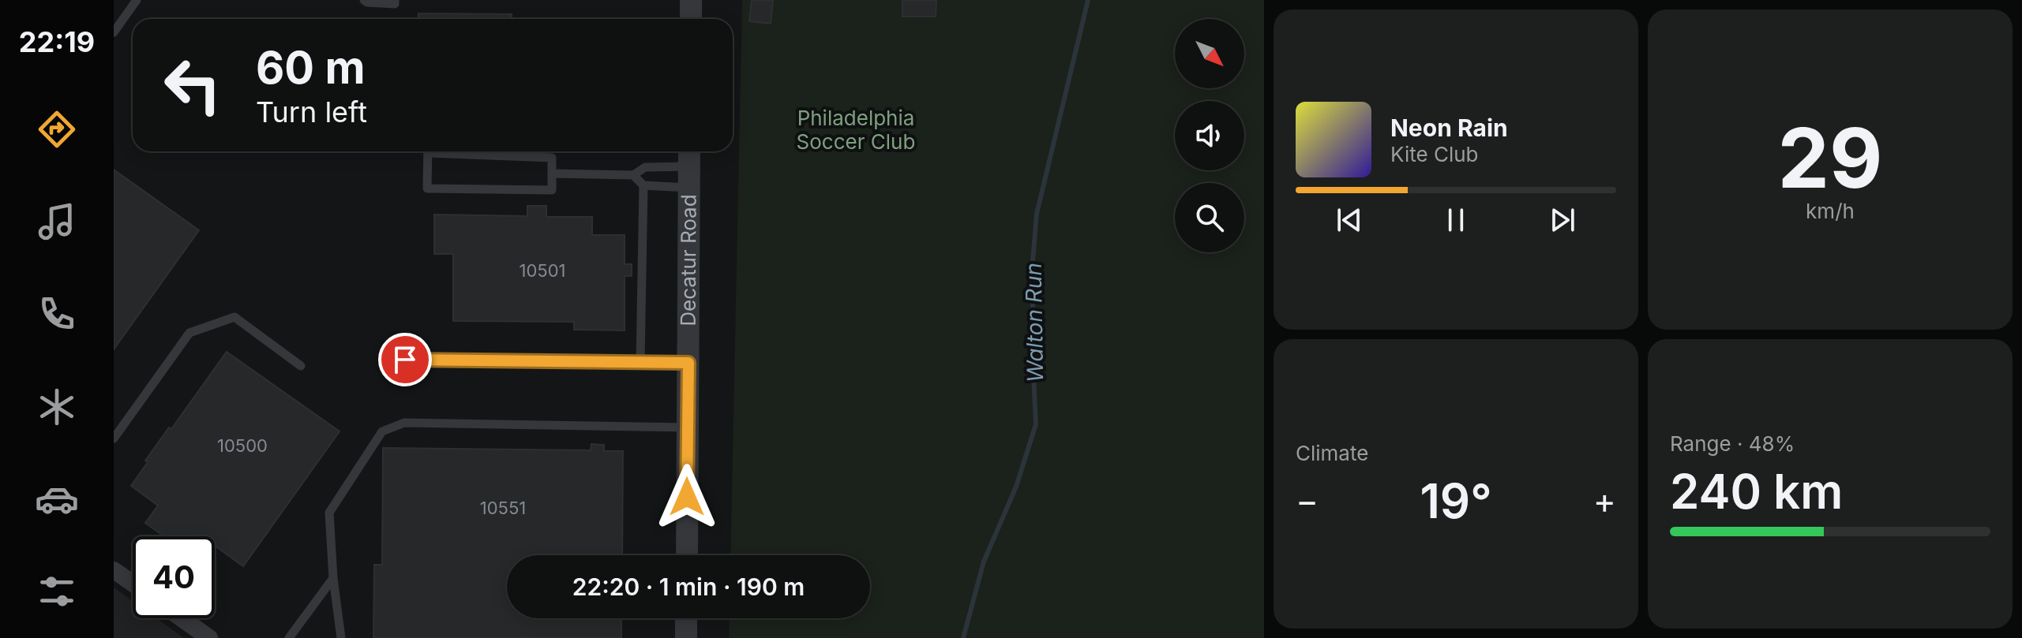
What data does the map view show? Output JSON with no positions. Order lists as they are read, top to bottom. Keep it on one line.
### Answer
{"streets":{"street":["Decatur Road"]},"water":["Walton Run"],"parks":["Philadelphia Soccer Club"],"house_numbers":["10501","10500","10551"],"north":"bottom right","page":{"tabs":"22:19","tile":[["29","km/h"],"Climate",["Range · 48%","240 km"]],"turn":["60 m","Turn left"],"song":["Neon Rain","Kite Club"],"heat":["−","19°","+"],"limit":"40","trip":"22:20 · 1 min · 190 m"}}
